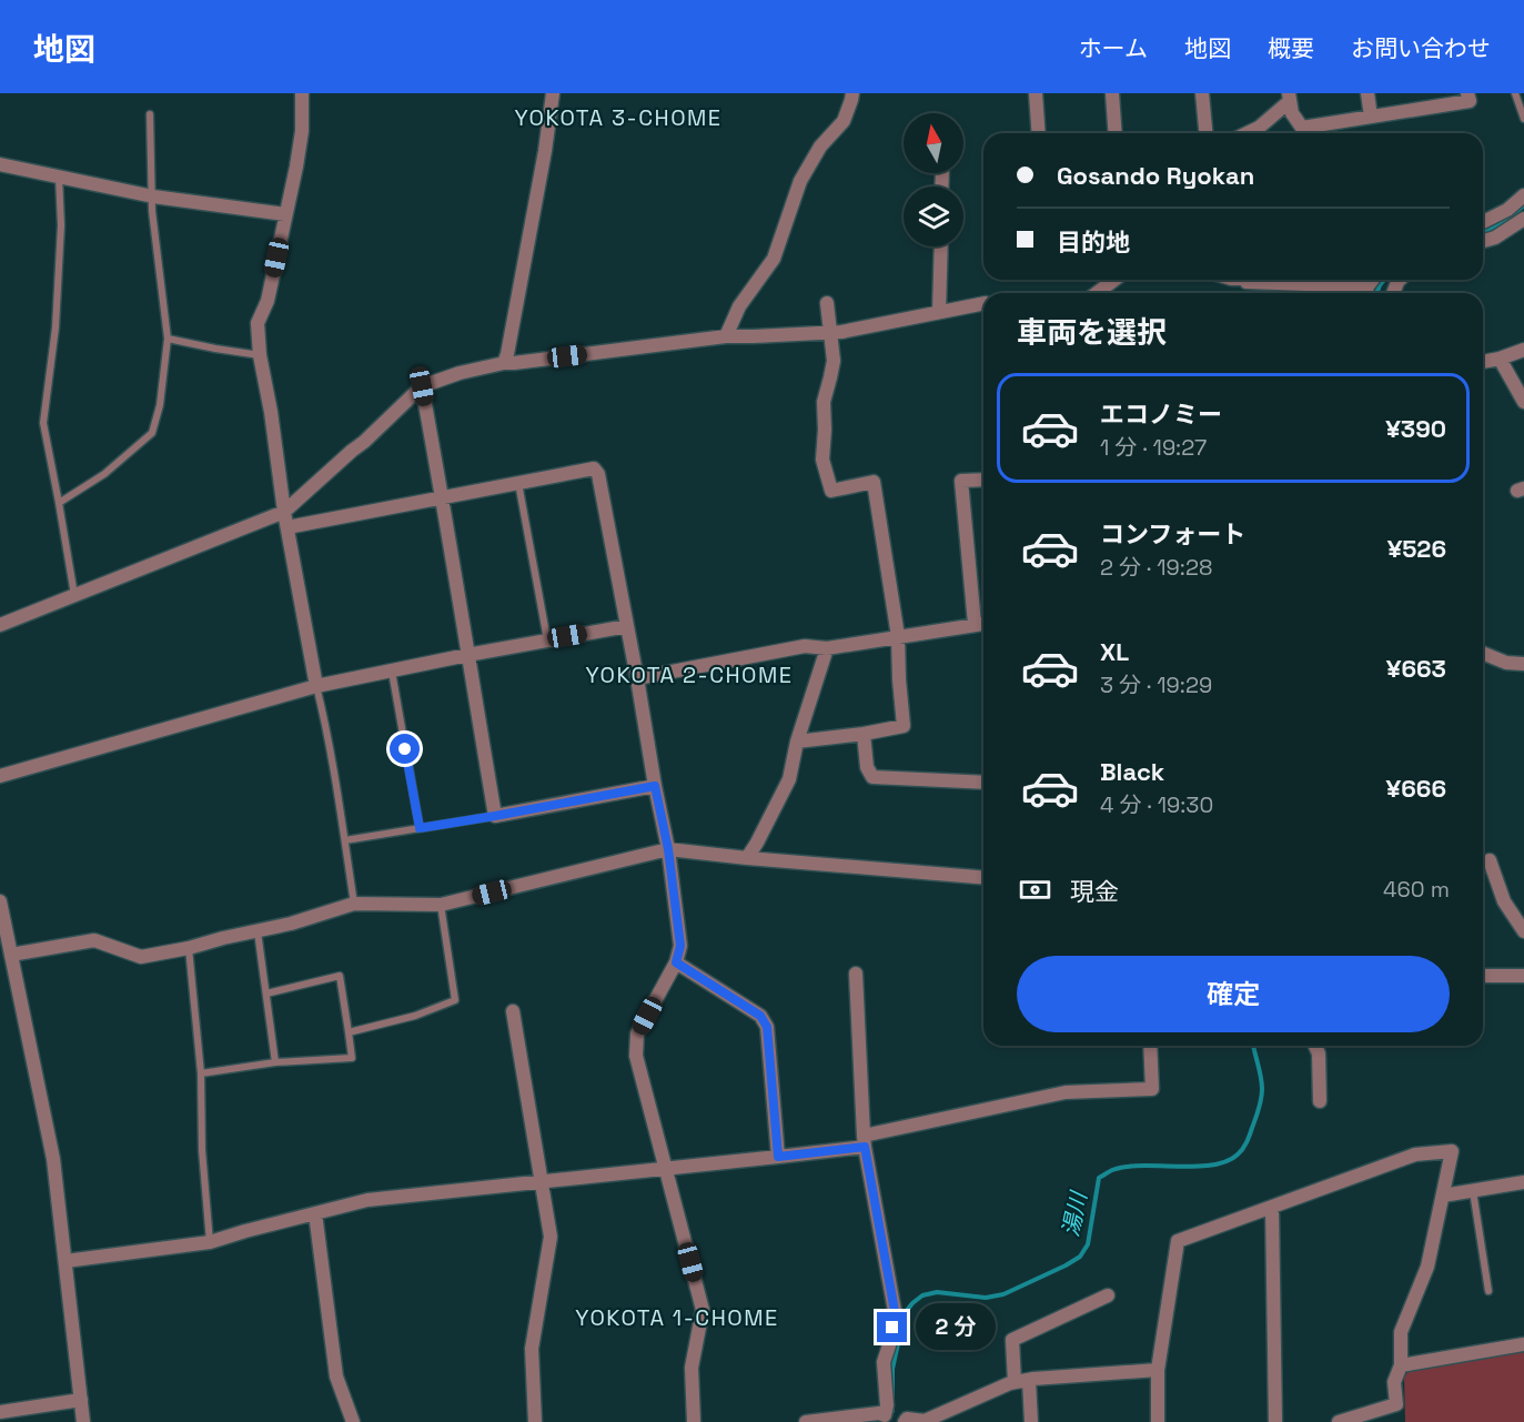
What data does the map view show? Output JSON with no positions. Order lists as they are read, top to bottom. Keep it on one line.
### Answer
{"districts":["YOKOTA 3-CHOME","YOKOTA 2-CHOME","YOKOTA 1-CHOME"],"water":["湯川"],"north":"top","page":{"header":"地図","nav":["ホーム","地図","概要","お問い合わせ"],"banner":["Gosando Ryokan","目的地"],"heading":"車両を選択","list":[{"name":"エコノミー","note":"1 分 · 19:27","value":"¥390"},{"name":"コンフォート","note":"2 分 · 19:28","value":"¥526"},{"name":"XL","note":"3 分 · 19:29","value":"¥663"},{"name":"Black","note":"4 分 · 19:30","value":"¥666"}],"pay":["現金","460 m"],"buttons":"確定","bubble":"2 分"}}
